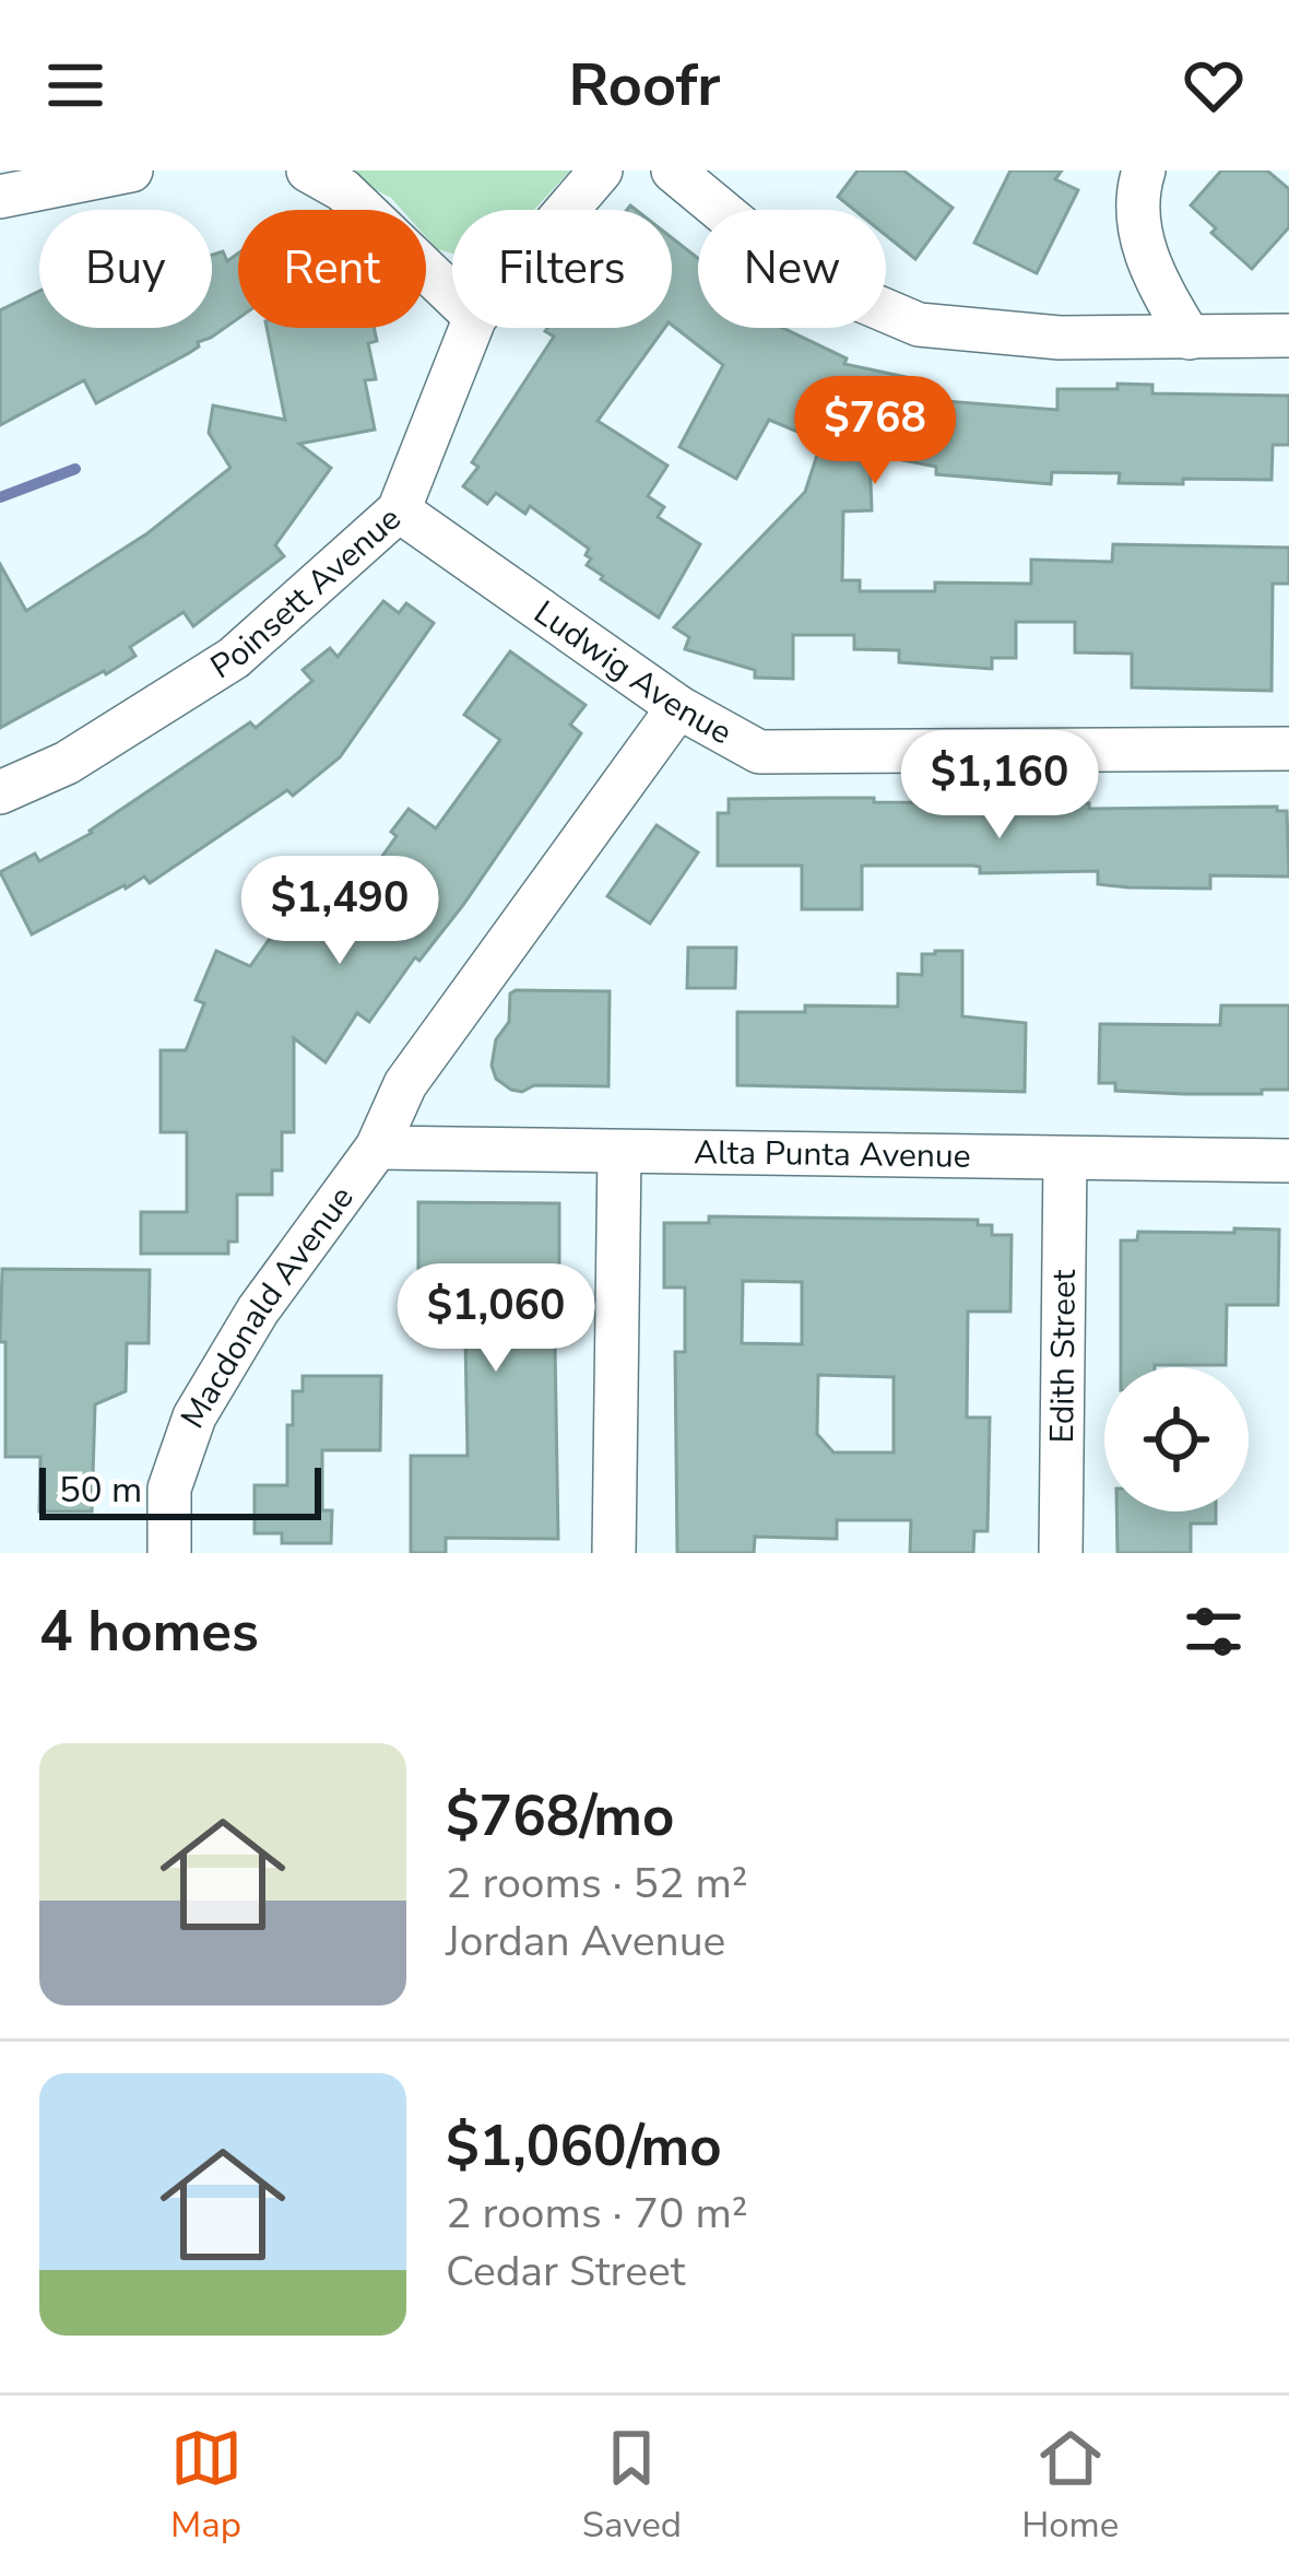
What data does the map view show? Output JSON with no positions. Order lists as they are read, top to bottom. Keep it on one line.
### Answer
{"streets":{"street":["Poinsett Avenue","Ludwig Avenue","Alta Punta Avenue","Macdonald Avenue","Edith Street"]},"crossings":[["Poinsett Avenue","Ludwig Avenue"],["Alta Punta Avenue","Macdonald Avenue"],["Alta Punta Avenue","Edith Street"]],"scale_bar":"50 m","page":{"header":"Roofr","chip":["Buy","Rent","Filters","New"],"price":["$768","$1,160","$1,490","$1,060"],"scale":"50 m","heading":"4 homes","list":[{"name":"$768/mo","note":"2 rooms · 52 m² · Jordan Avenue"},{"name":"$1,060/mo","note":"2 rooms · 70 m² · Cedar Street"}],"tabs":["Map","Saved","Home"]}}
